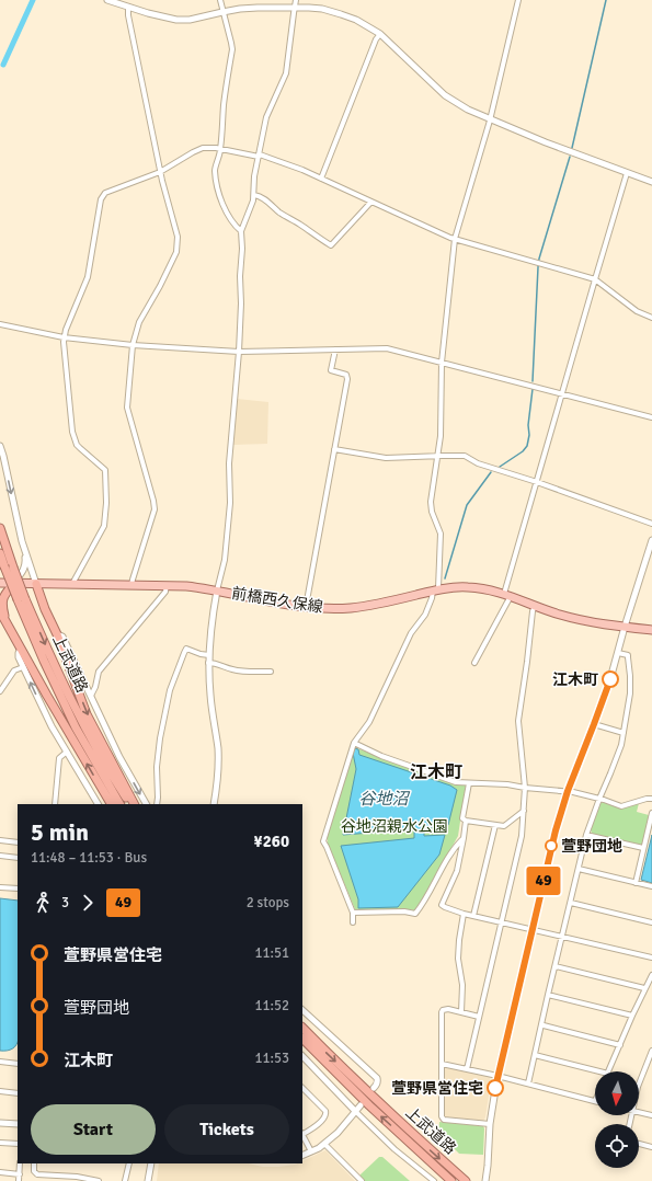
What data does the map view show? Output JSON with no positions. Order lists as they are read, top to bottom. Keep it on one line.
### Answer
{"streets":{"highway":["上武道路"],"main road":["前橋西久保線"]},"districts":["江木町"],"water":["谷地沼"],"parks":["谷地沼親水公園"],"places":["江木町","萱野団地","萱野県営住宅"],"lines":["bus line 49"],"north":"bottom","page":{"on_map":"49","heading":["5 min","11:48 – 11:53 · Bus","¥260"],"legs":["3","49","2 stops"],"list":[{"name":"萱野県営住宅","value":"11:51"},{"name":"萱野団地","value":"11:52"},{"name":"江木町","value":"11:53"}],"buttons":["Start","Tickets"]}}
